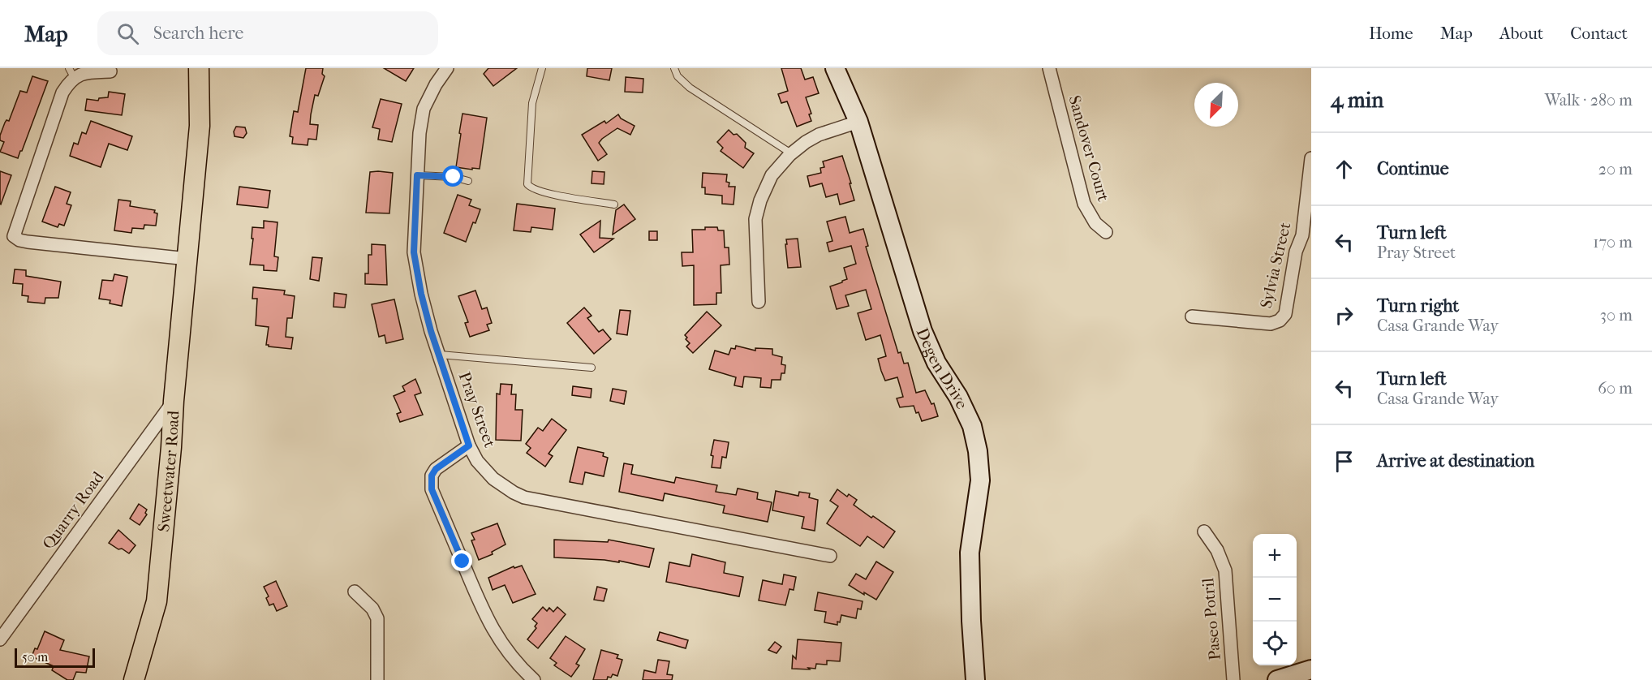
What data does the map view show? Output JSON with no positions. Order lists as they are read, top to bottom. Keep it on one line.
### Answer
{"streets":{"main road":["Sweetwater Road"],"street":["Sandover Court","Sylvia Street","Degen Drive","Pray Street","Quarry Road","Paseo Potril"]},"crossings":[["Sweetwater Road","Quarry Road"]],"scale_bar":"50 m","north":"bottom left","page":{"header":"Map","search":"Search here","nav":["Home","Map","About","Contact"],"heading":["4 min","Walk · 280 m"],"list":[["Continue","20 m"],["Turn left","Pray Street","170 m"],["Turn right","Casa Grande Way","30 m"],["Turn left","Casa Grande Way","60 m"],"Arrive at destination"],"map_buttons":["+","−"],"scale":"50 m"}}
